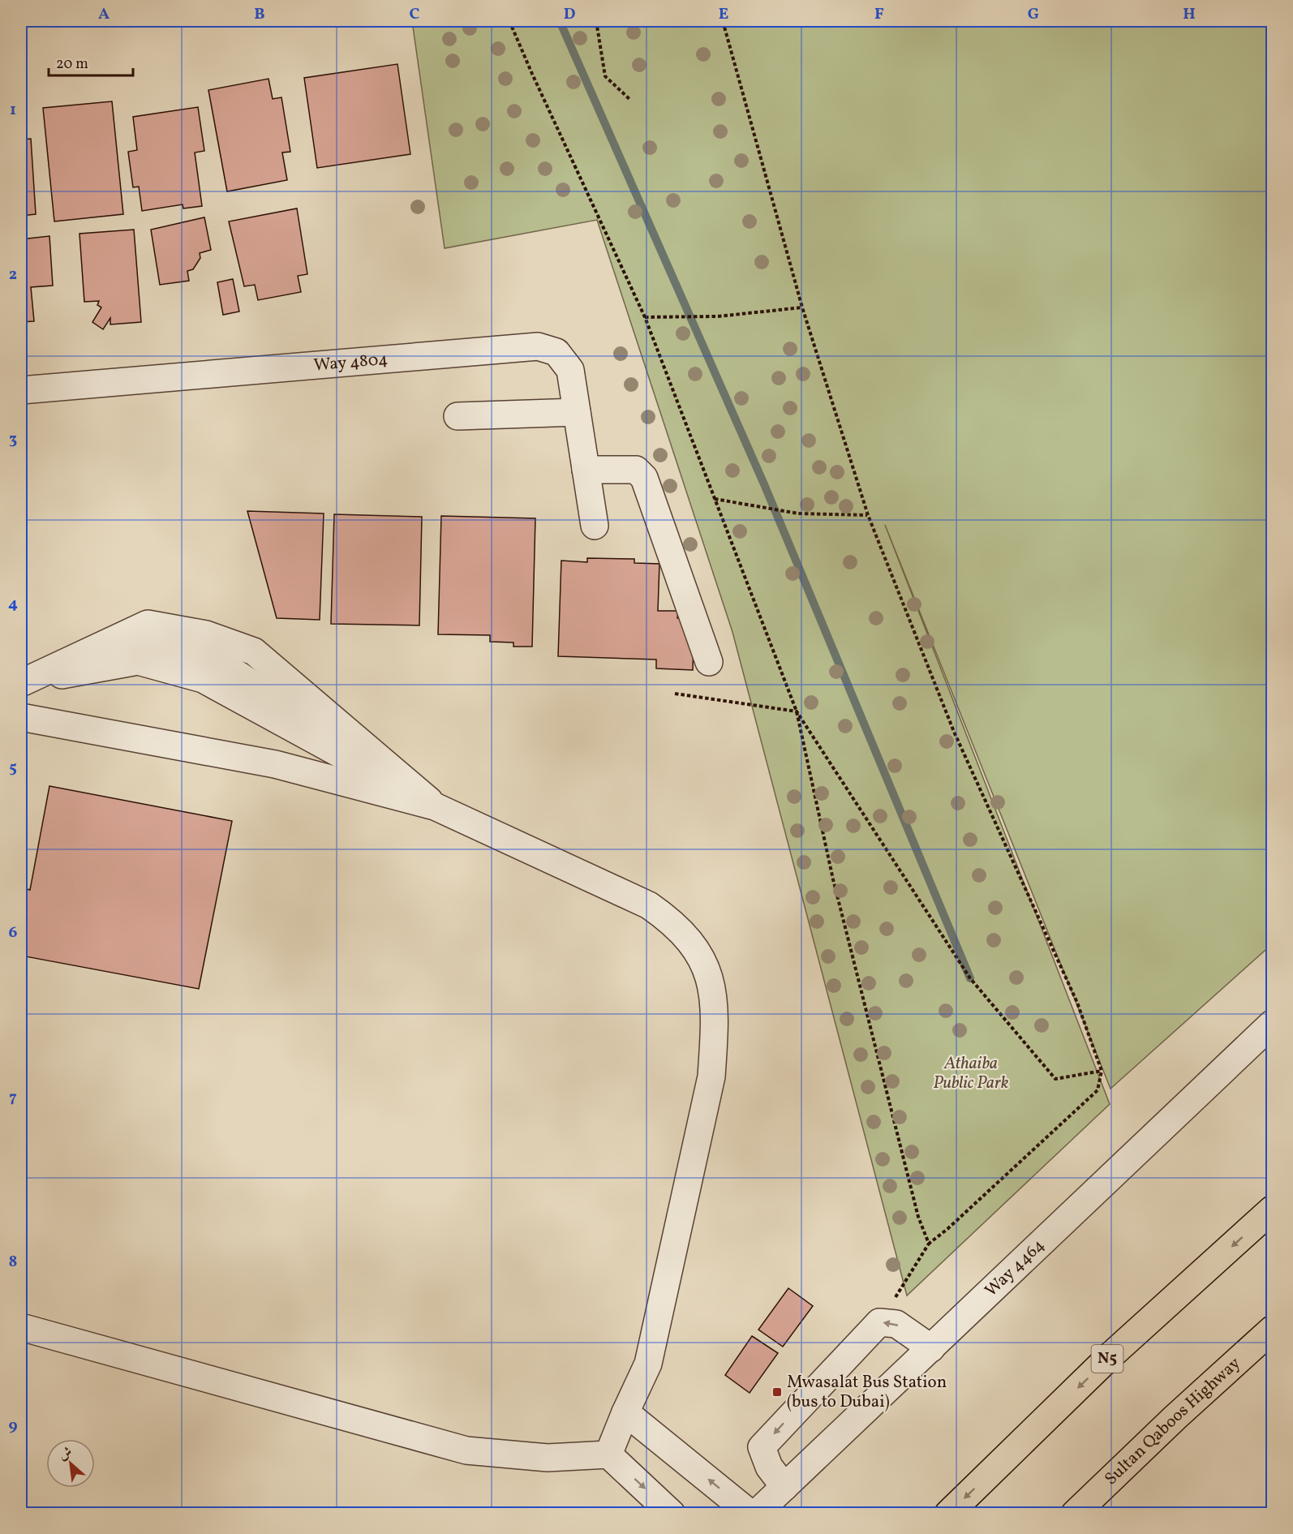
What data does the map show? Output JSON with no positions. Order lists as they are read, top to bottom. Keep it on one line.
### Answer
{"streets":{"highway":["N5","Sultan Qaboos Highway"],"street":["Way 4804","Way 4464"]},"parks":["Athaiba Public Park"],"places":{"transit":["Mwasalat Bus Station (bus to Dubai)"]},"scale_bar":"20 m","north":"top left","grid":{"columns":["A","B","C","D","E","F","G","H"],"rows":["1","2","3","4","5","6","7","8","9"]}}
